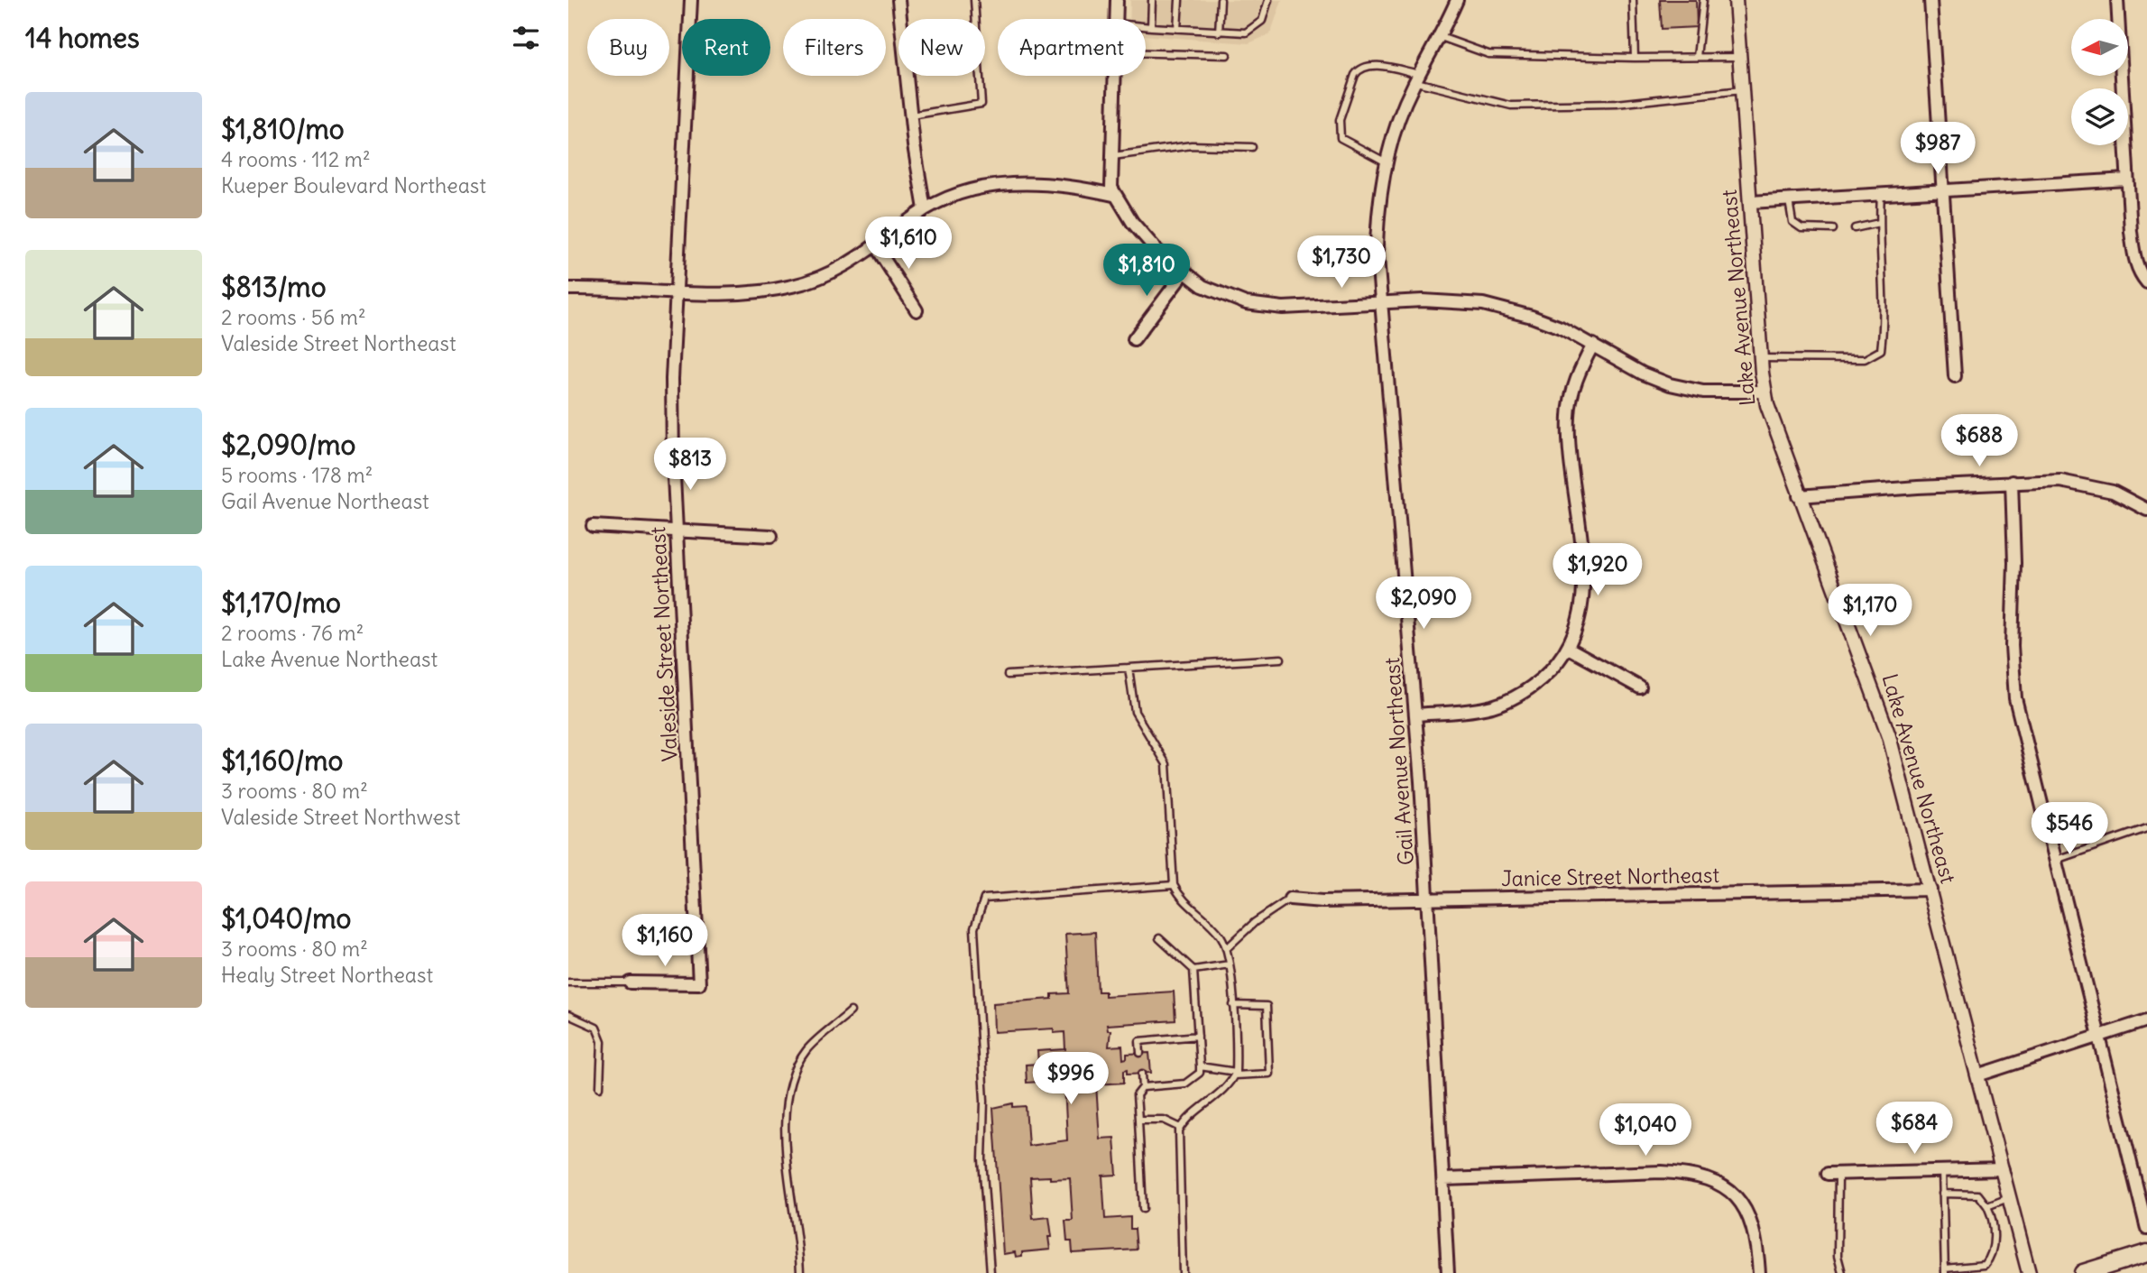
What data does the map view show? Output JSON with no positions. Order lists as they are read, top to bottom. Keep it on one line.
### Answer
{"streets":{"street":["Lake Avenue Northeast","Valeside Street Northeast","Gail Avenue Northeast","Janice Street Northeast"]},"crossings":[["Lake Avenue Northeast","Janice Street Northeast"],["Gail Avenue Northeast","Janice Street Northeast"]],"north":"left","page":{"heading":"14 homes","chip":["Buy","Rent","Filters","New","Apartment"],"list":[{"name":"$1,810/mo","note":"4 rooms · 112 m² · Kueper Boulevard Northeast"},{"name":"$813/mo","note":"2 rooms · 56 m² · Valeside Street Northeast"},{"name":"$2,090/mo","note":"5 rooms · 178 m² · Gail Avenue Northeast"},{"name":"$1,170/mo","note":"2 rooms · 76 m² · Lake Avenue Northeast"},{"name":"$1,160/mo","note":"3 rooms · 80 m² · Valeside Street Northwest"},{"name":"$1,040/mo","note":"3 rooms · 80 m² · Healy Street Northeast"}],"price":["$987","$1,610","$1,730","$1,810","$688","$813","$1,920","$2,090","$1,170","$546","$1,160","$996","$684","$1,040"]}}
